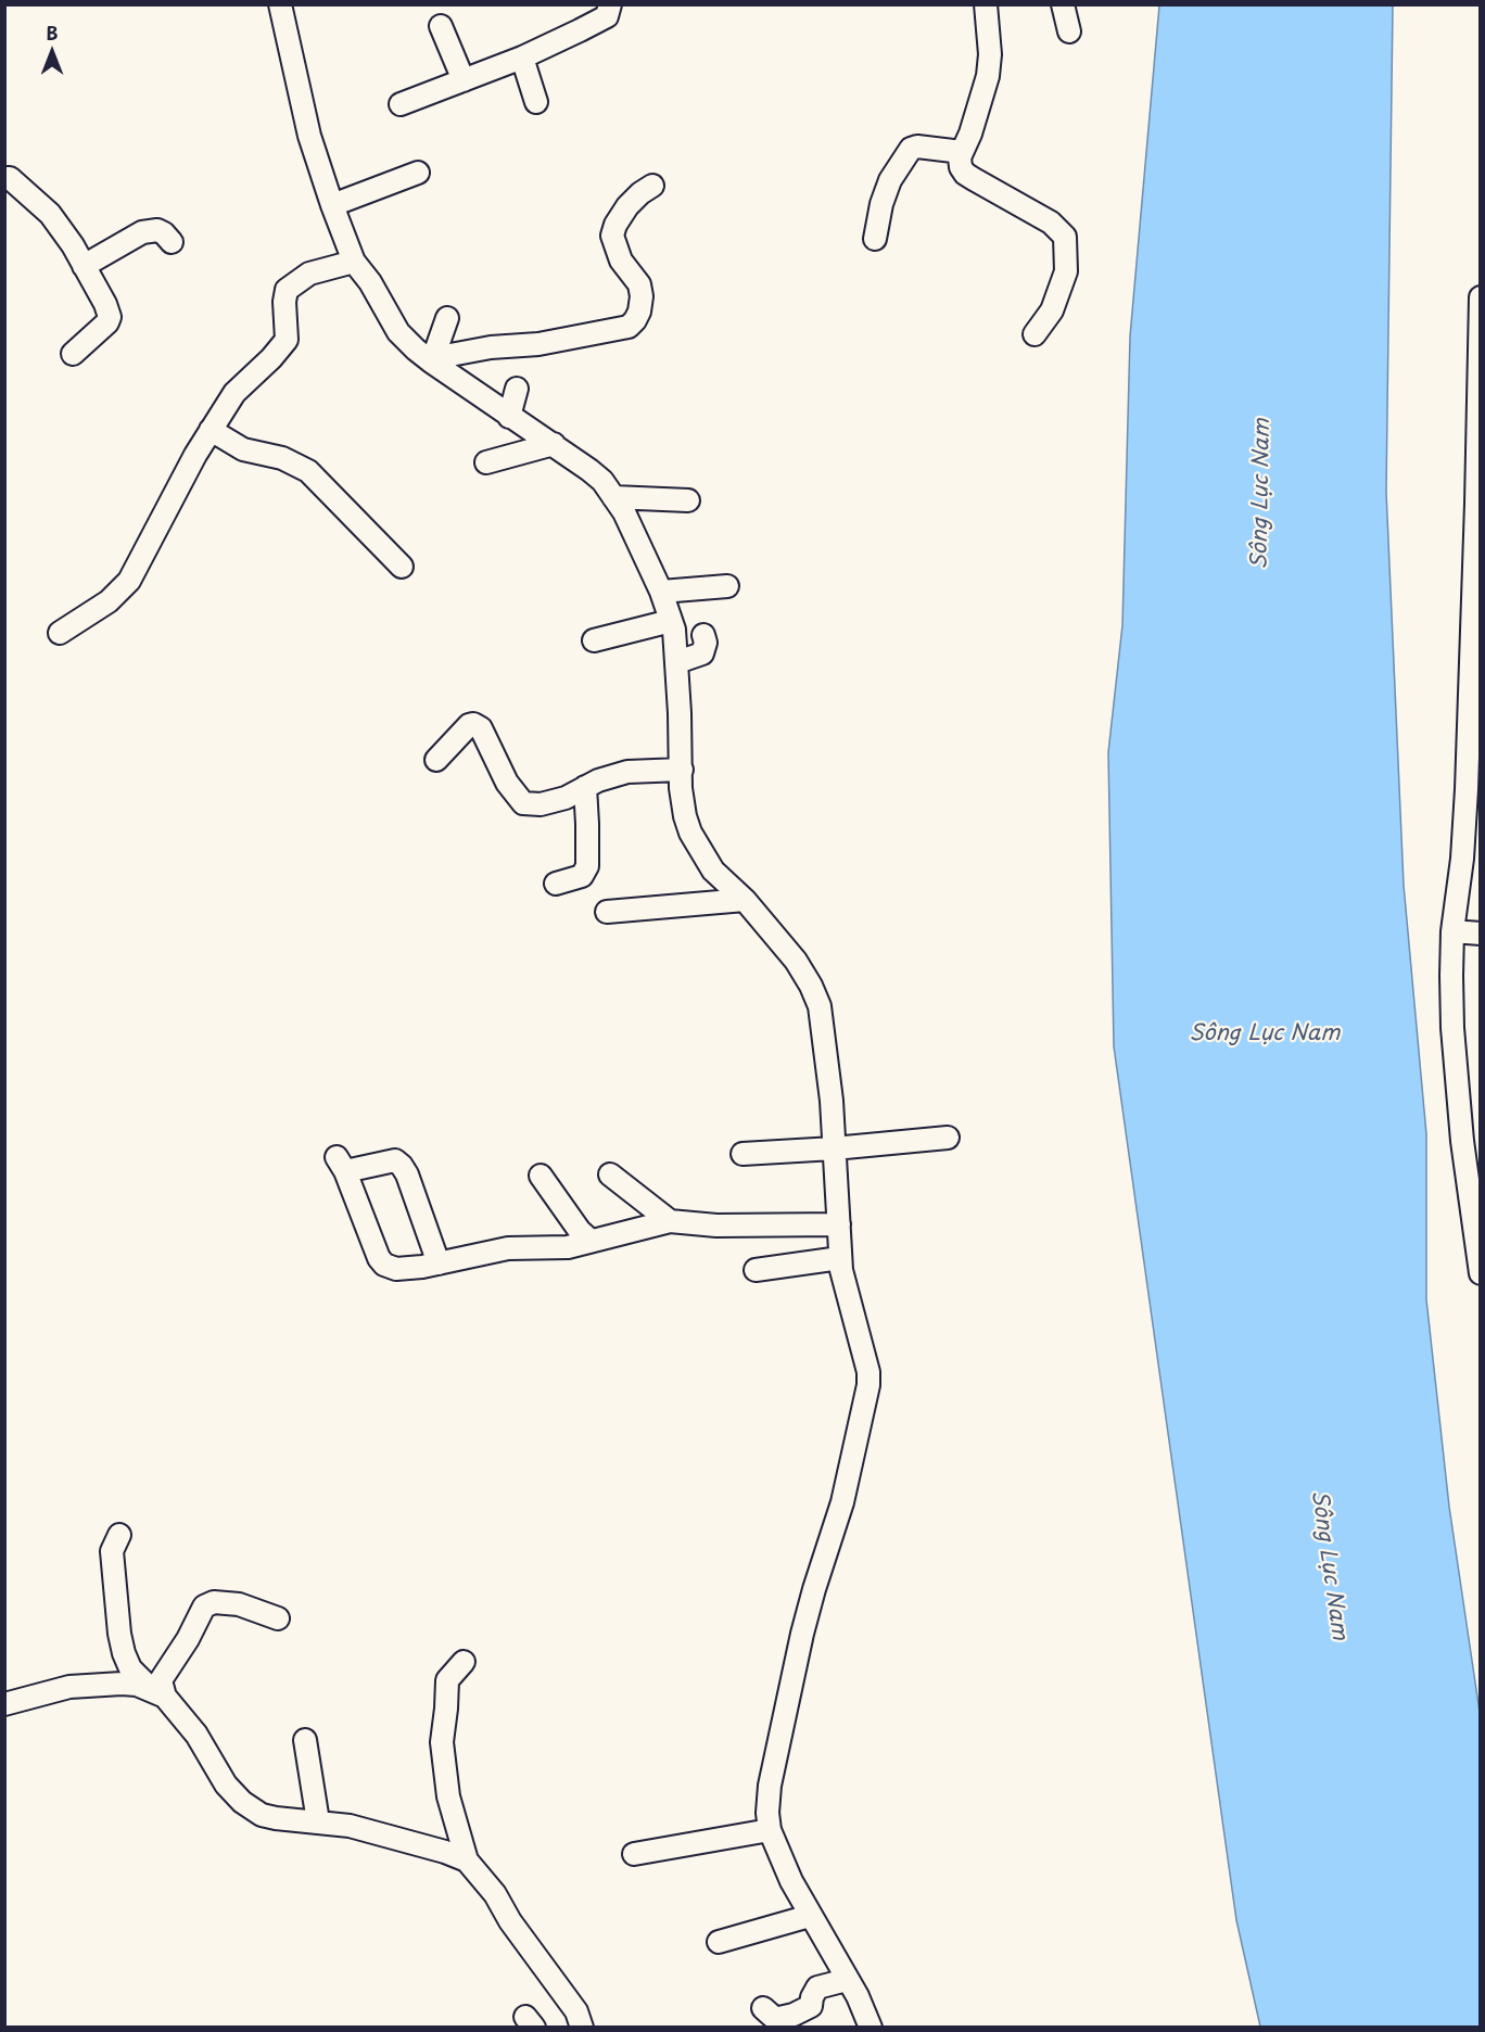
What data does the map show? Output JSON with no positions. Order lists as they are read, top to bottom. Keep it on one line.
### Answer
{"water":["Sông Lục Nam"],"north":"top"}
